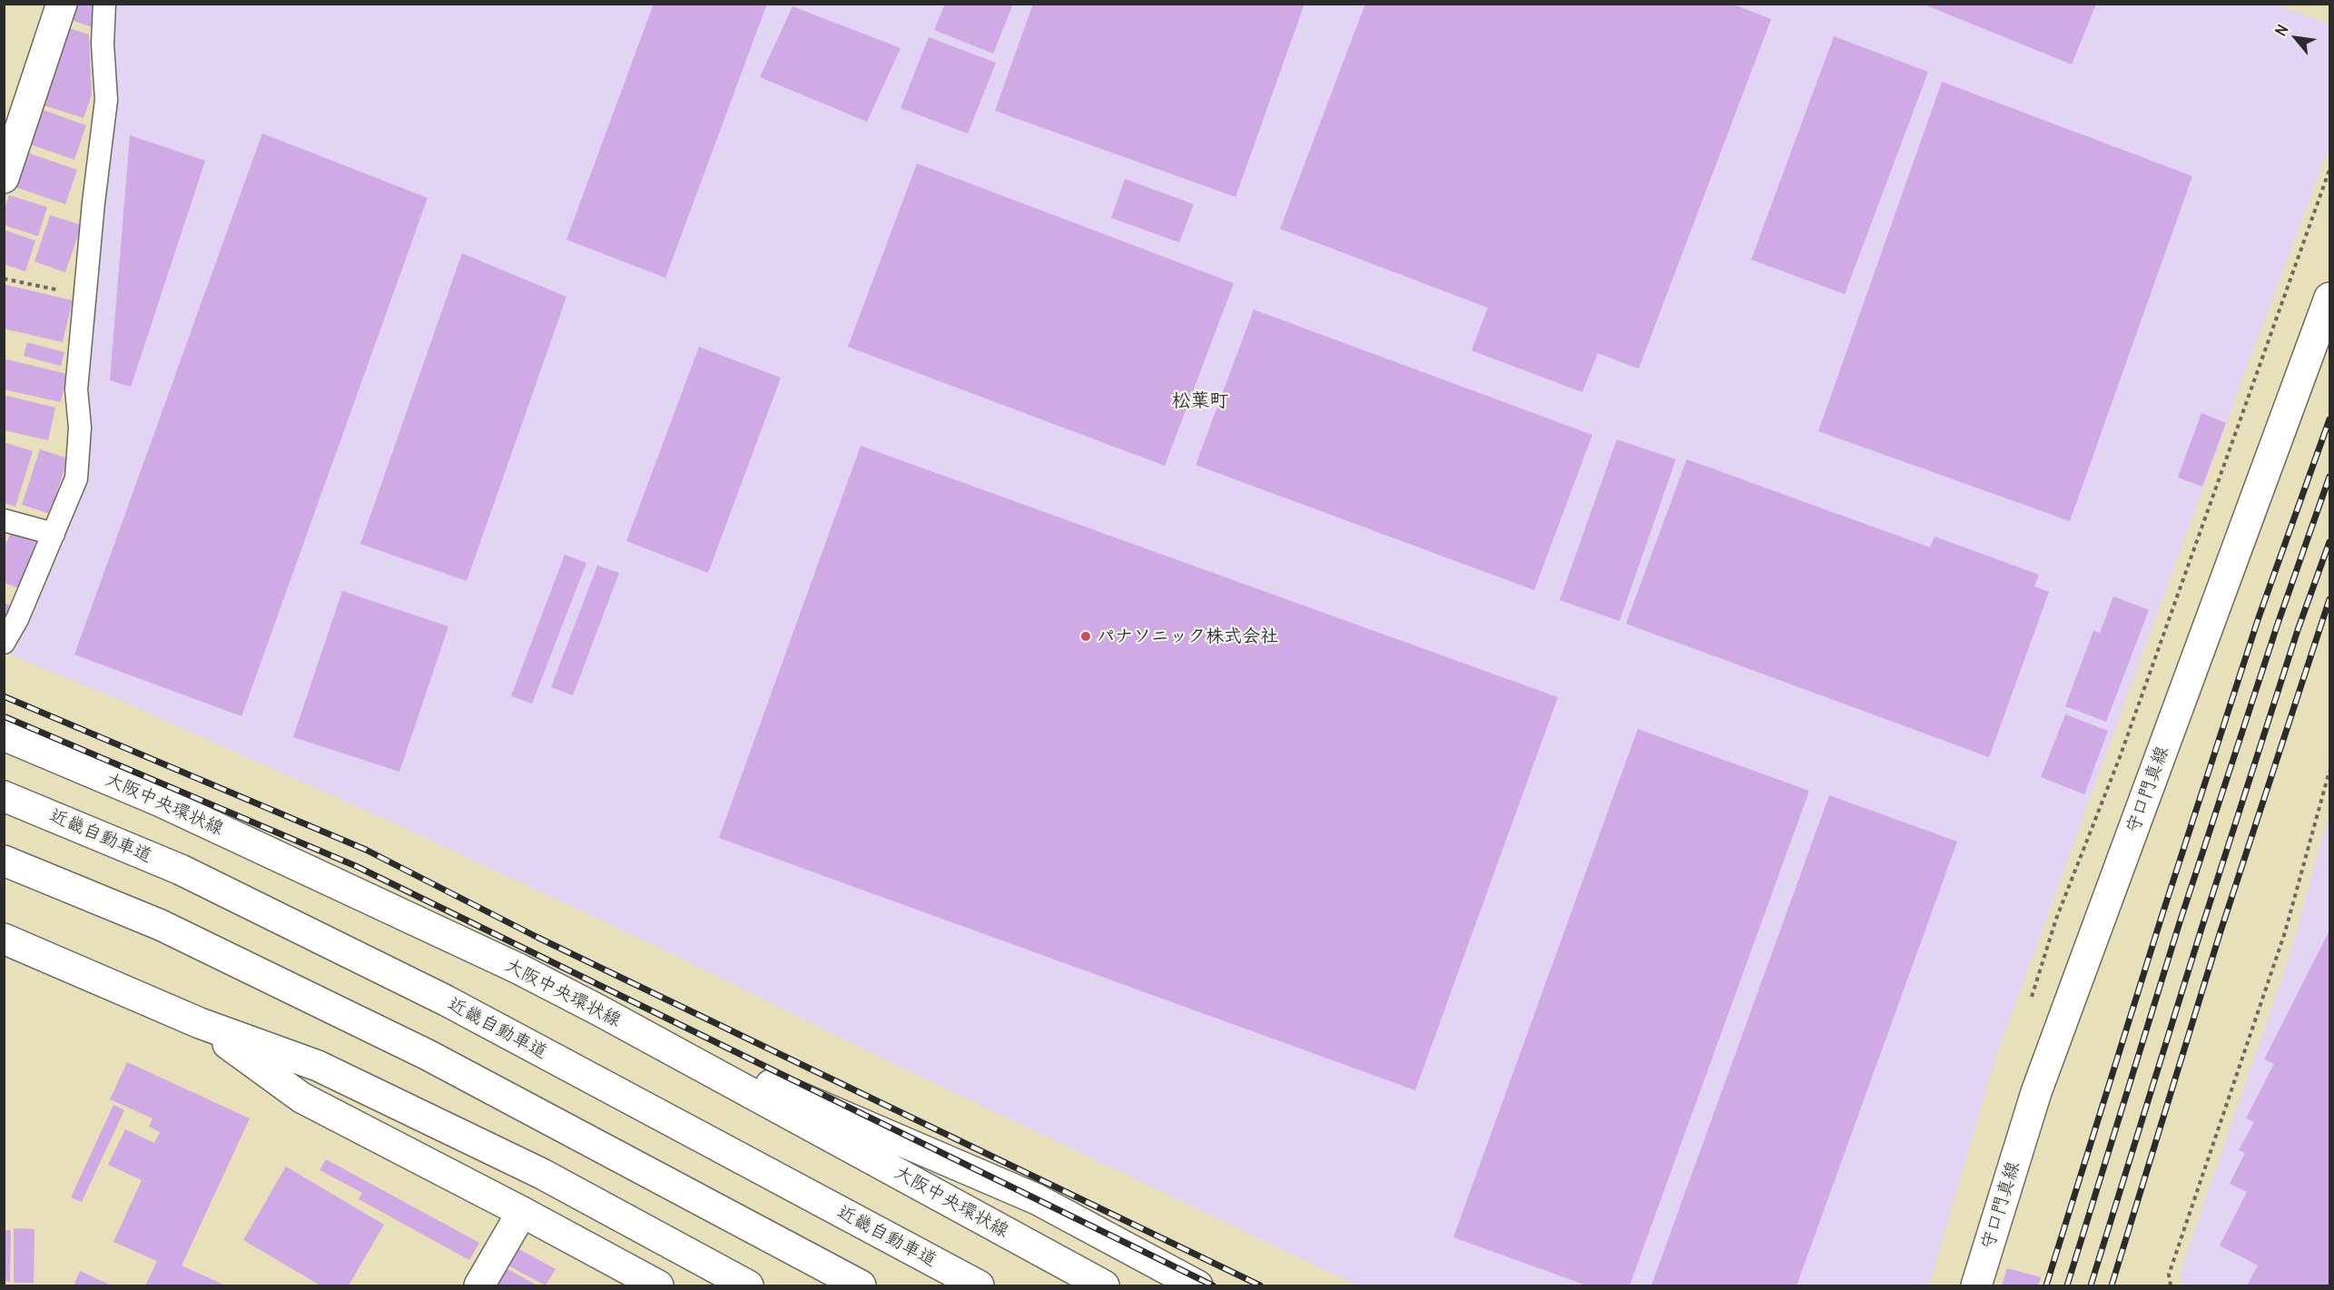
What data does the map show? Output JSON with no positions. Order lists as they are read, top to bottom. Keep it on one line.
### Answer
{"streets":{"main road":["守口門真線","大阪中央環状線","近畿自動車道"]},"districts":["松葉町"],"places":["パナソニック株式会社"],"north":"top left"}
